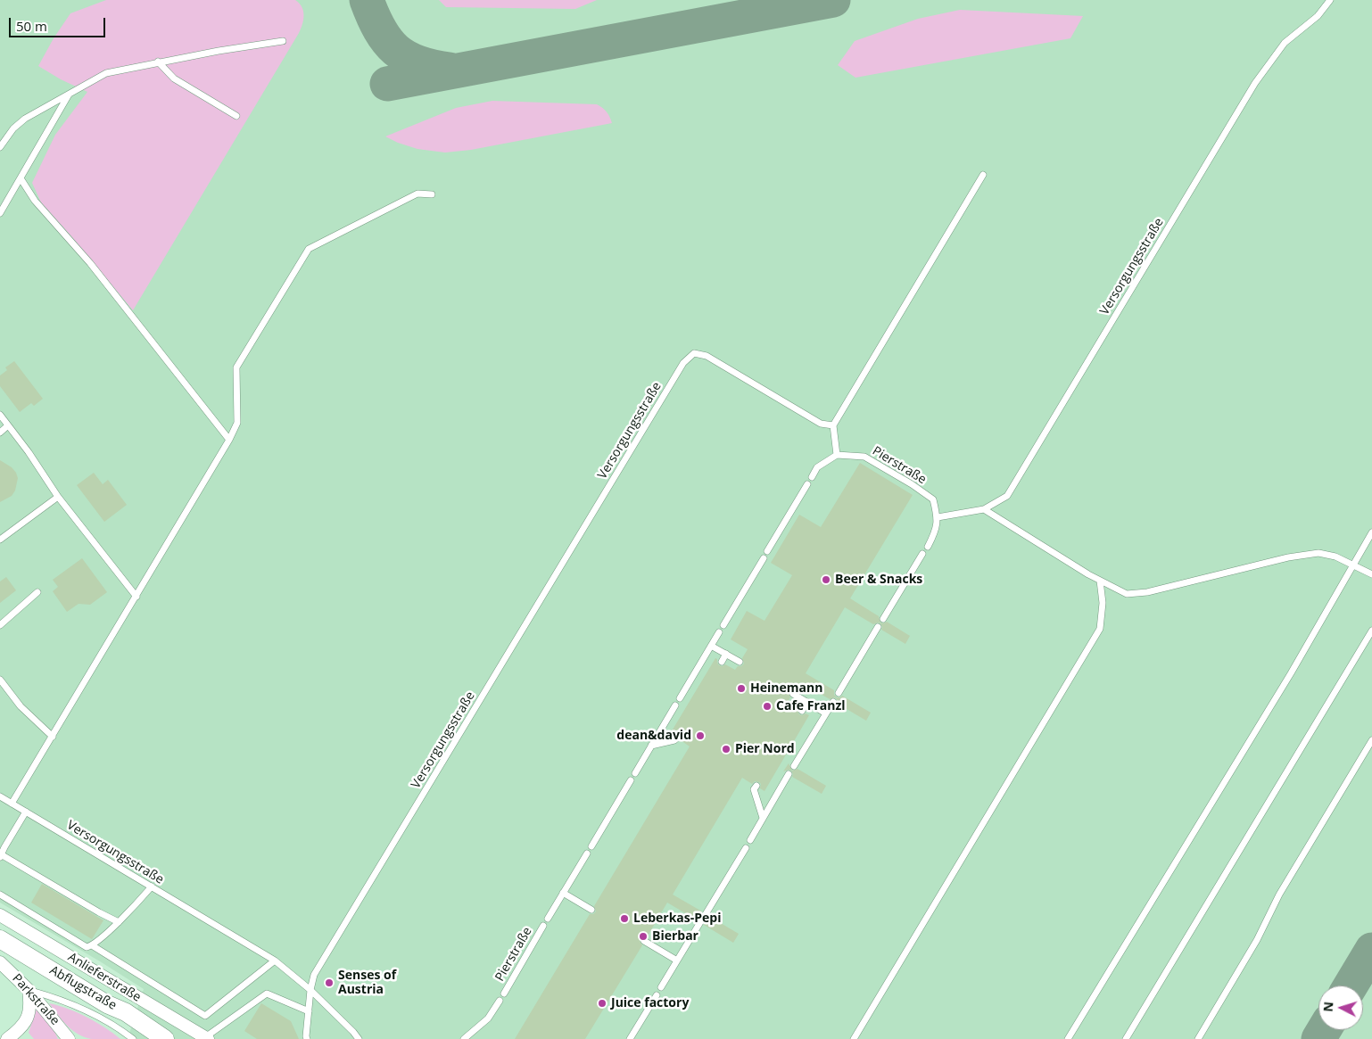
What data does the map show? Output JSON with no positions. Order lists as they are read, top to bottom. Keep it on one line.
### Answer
{"streets":{"street":["Anlieferstraße","Abflugstraße","Parkstraße"],"lane":["Versorgungsstraße","Pierstraße"]},"crossings":[["Versorgungsstraße","Pierstraße"]],"places":["Beer & Snacks","Heinemann","Cafe Franzl","dean&david","Pier Nord","Leberkas-Pepi","Bierbar","Senses of Austria","Juice factory"],"scale_bar":"50 m","north":"left"}
